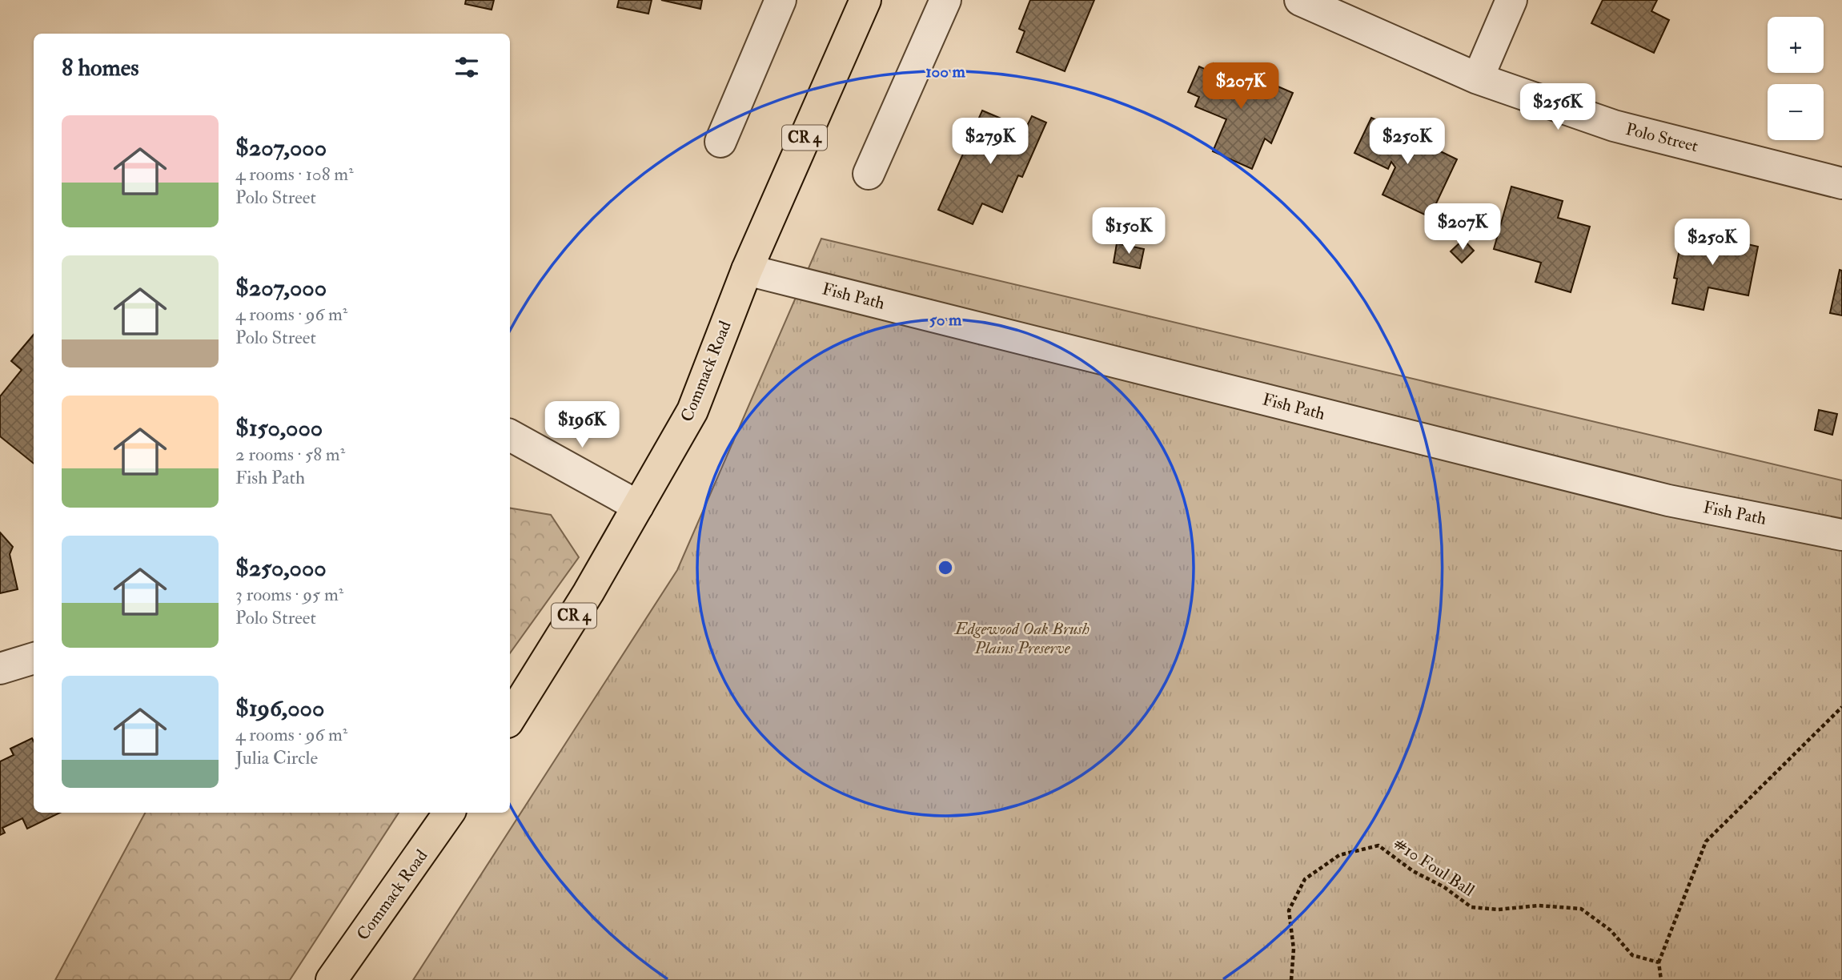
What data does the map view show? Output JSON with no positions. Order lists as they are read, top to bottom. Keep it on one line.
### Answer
{"streets":{"main road":["CR 4","Commack Road"],"street":["Polo Street","Fish Path"],"path":["#10 Foul Ball"]},"crossings":[["Fish Path","Commack Road"]],"parks":["Edgewood Oak Brush Plains Preserve"],"page":{"map_buttons":["+","−"],"heading":"8 homes","price":["$207K","$256K","$279K","$250K","$207K","$150K","$250K","$196K"],"list":[{"name":"$207,000","note":"4 rooms · 108 m² · Polo Street"},{"name":"$207,000","note":"4 rooms · 96 m² · Polo Street"},{"name":"$150,000","note":"2 rooms · 58 m² · Fish Path"},{"name":"$250,000","note":"3 rooms · 95 m² · Polo Street"},{"name":"$196,000","note":"4 rooms · 96 m² · Julia Circle"}]},"rings":["100 m","50 m"]}
